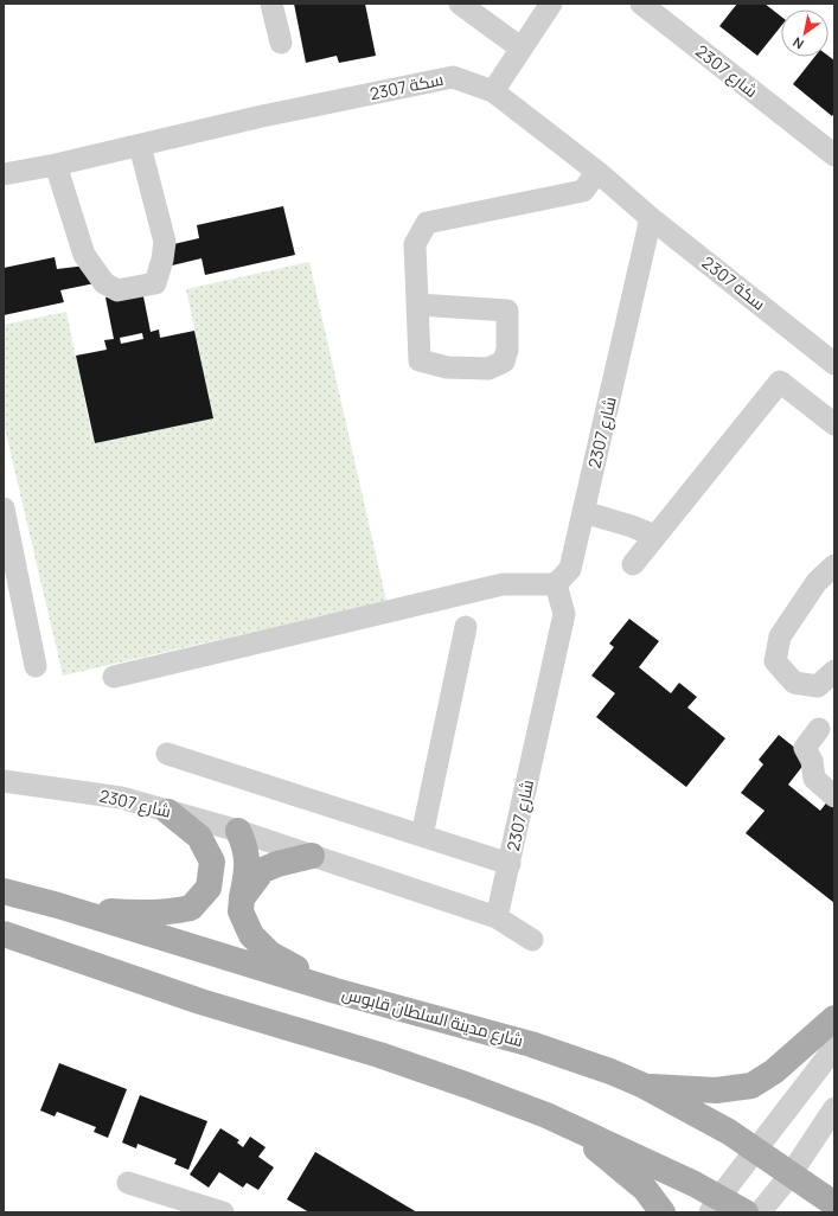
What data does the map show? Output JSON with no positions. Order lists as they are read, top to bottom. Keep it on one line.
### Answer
{"streets":{"main road":["شارع مدينة السلطان قابوس"],"street":["2307 شارع","سكة 2307"]},"crossings":[["2307 شارع","سكة 2307"]],"north":"bottom left"}
